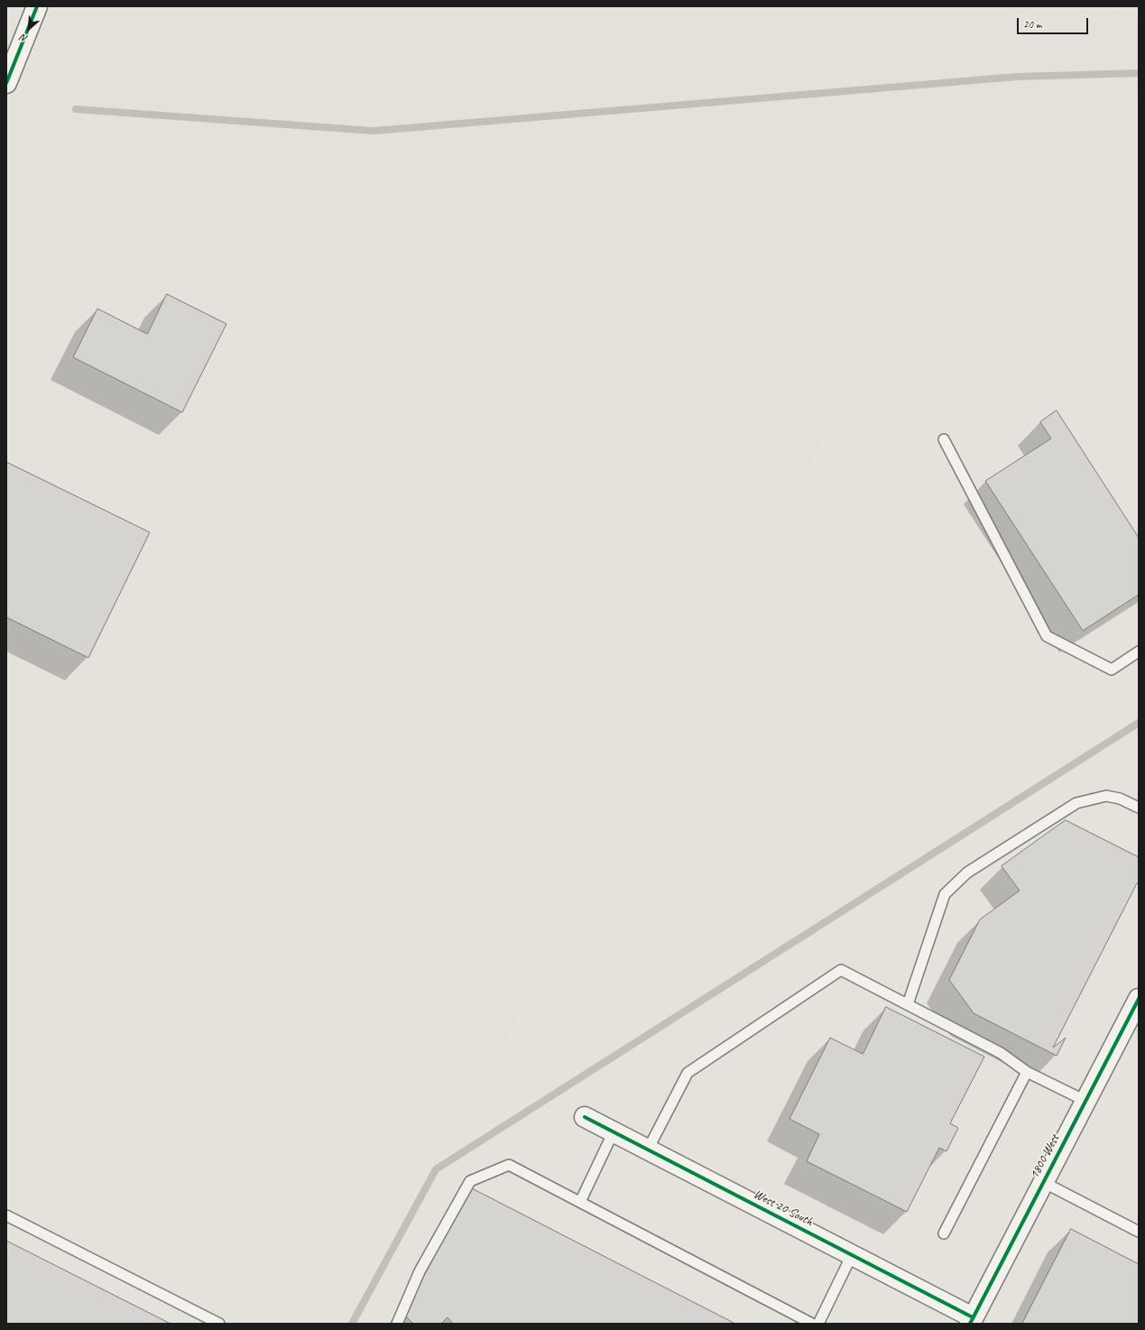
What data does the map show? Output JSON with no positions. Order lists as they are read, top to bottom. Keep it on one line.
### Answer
{"streets":{"street":["1800 West","West 20 South"]},"crossings":[["1800 West","West 20 South"]],"scale_bar":"20 m","north":"bottom left"}
